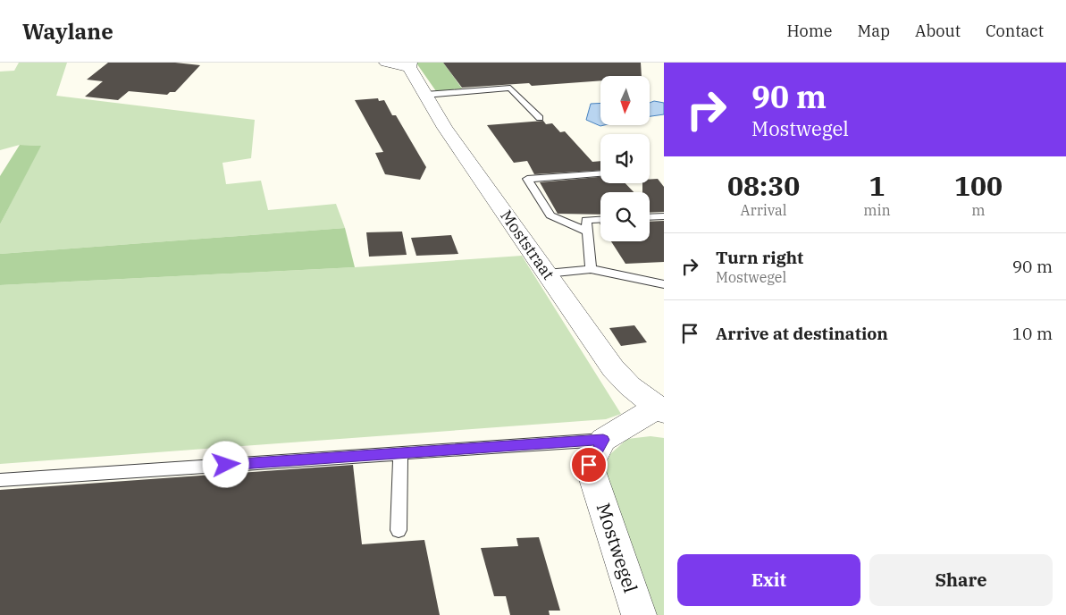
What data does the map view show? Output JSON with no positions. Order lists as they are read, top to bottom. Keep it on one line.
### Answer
{"streets":{"street":["Moststraat","Mostwegel"]},"crossings":[["Moststraat","Mostwegel"]],"north":"bottom","page":{"header":"Waylane","nav":["Home","Map","About","Contact"],"turn":["90 m","Mostwegel"],"eta":["08:30","Arrival","1","min","100","m"],"list":[{"name":"Turn right","note":"Mostwegel","value":"90 m"},{"name":"Arrive at destination","value":"10 m"}],"buttons":["Exit","Share"]}}
